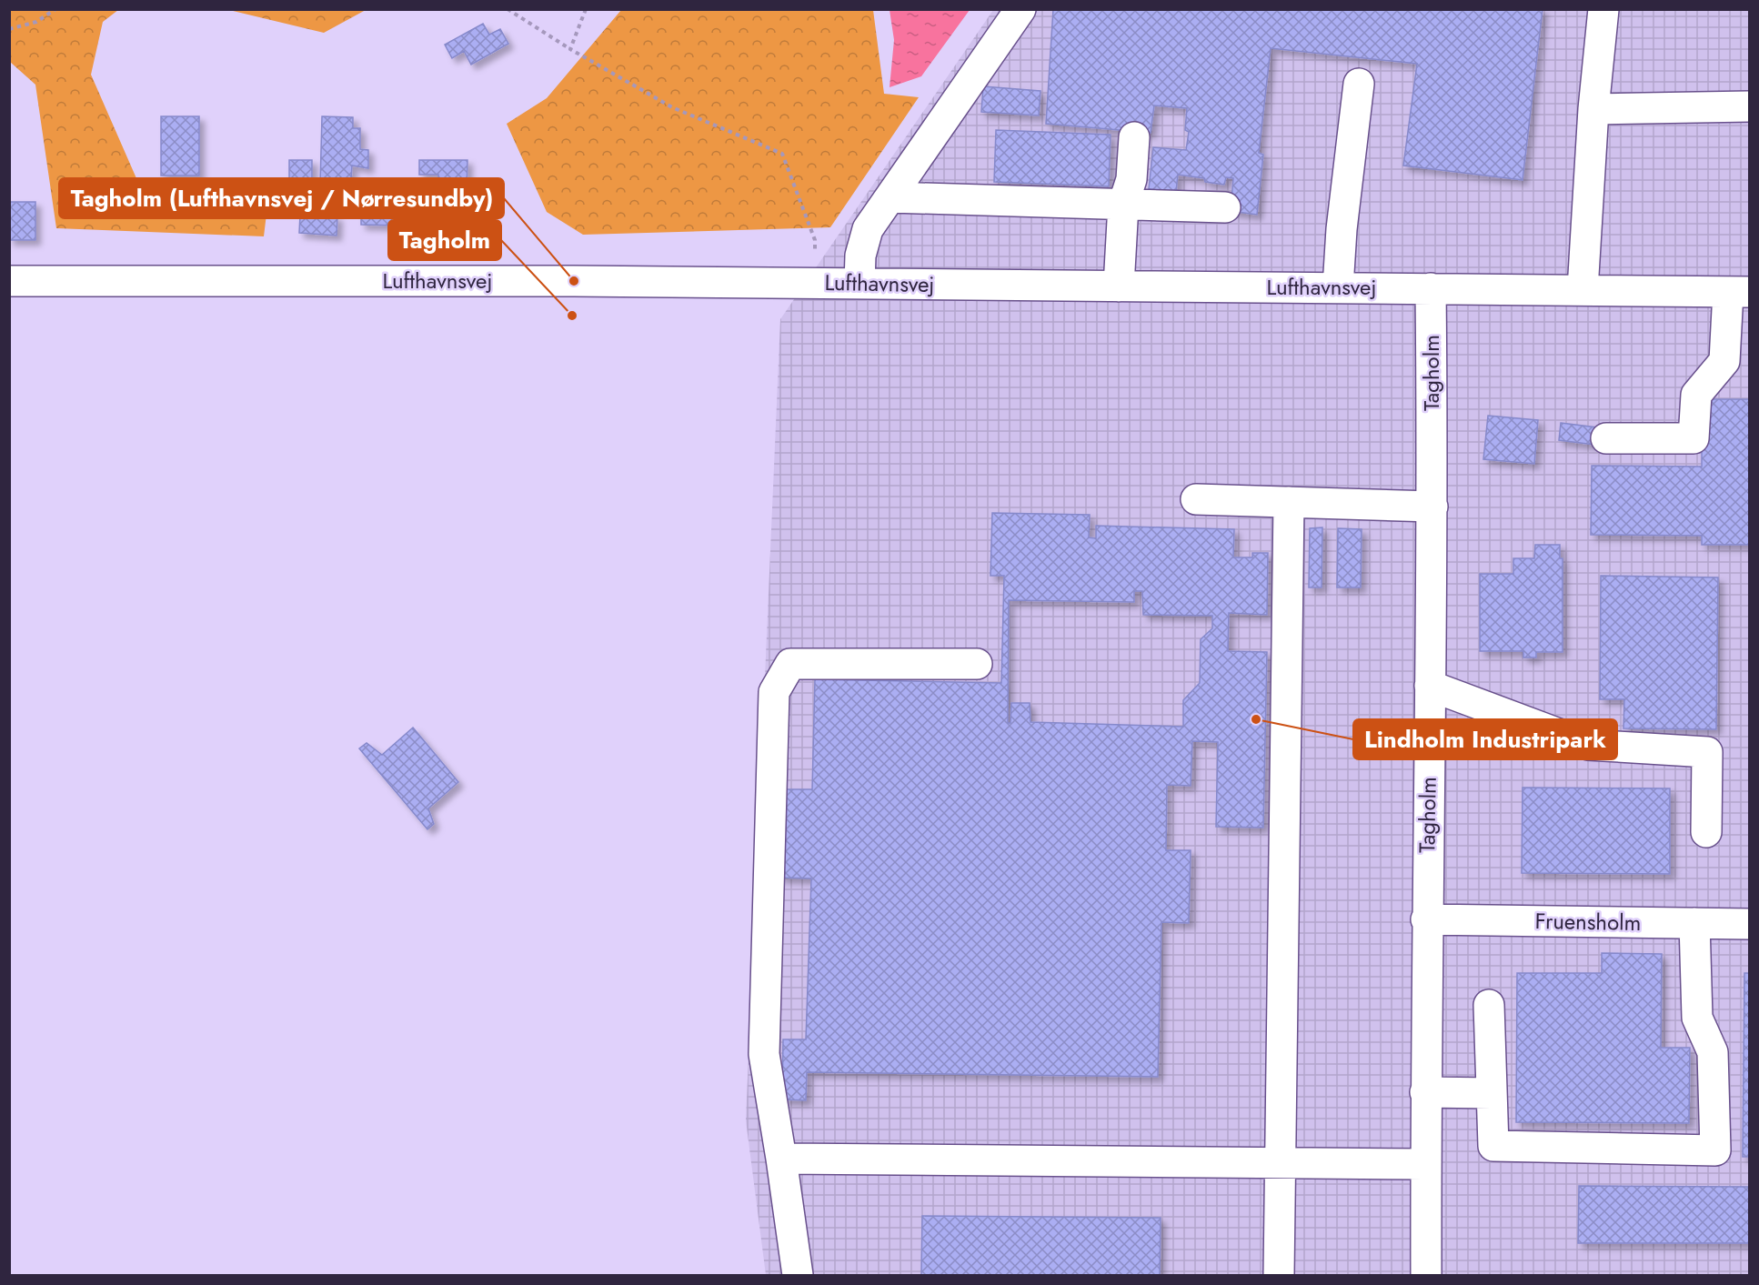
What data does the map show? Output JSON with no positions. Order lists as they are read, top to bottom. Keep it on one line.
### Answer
{"streets":{"street":["Lufthavnsvej","Tagholm","Fruensholm"]},"crossings":[["Lufthavnsvej","Tagholm"],["Tagholm","Fruensholm"]],"places":["Tagholm (Lufthavnsvej / Nørresundby)","Tagholm","Lindholm Industripark"]}
